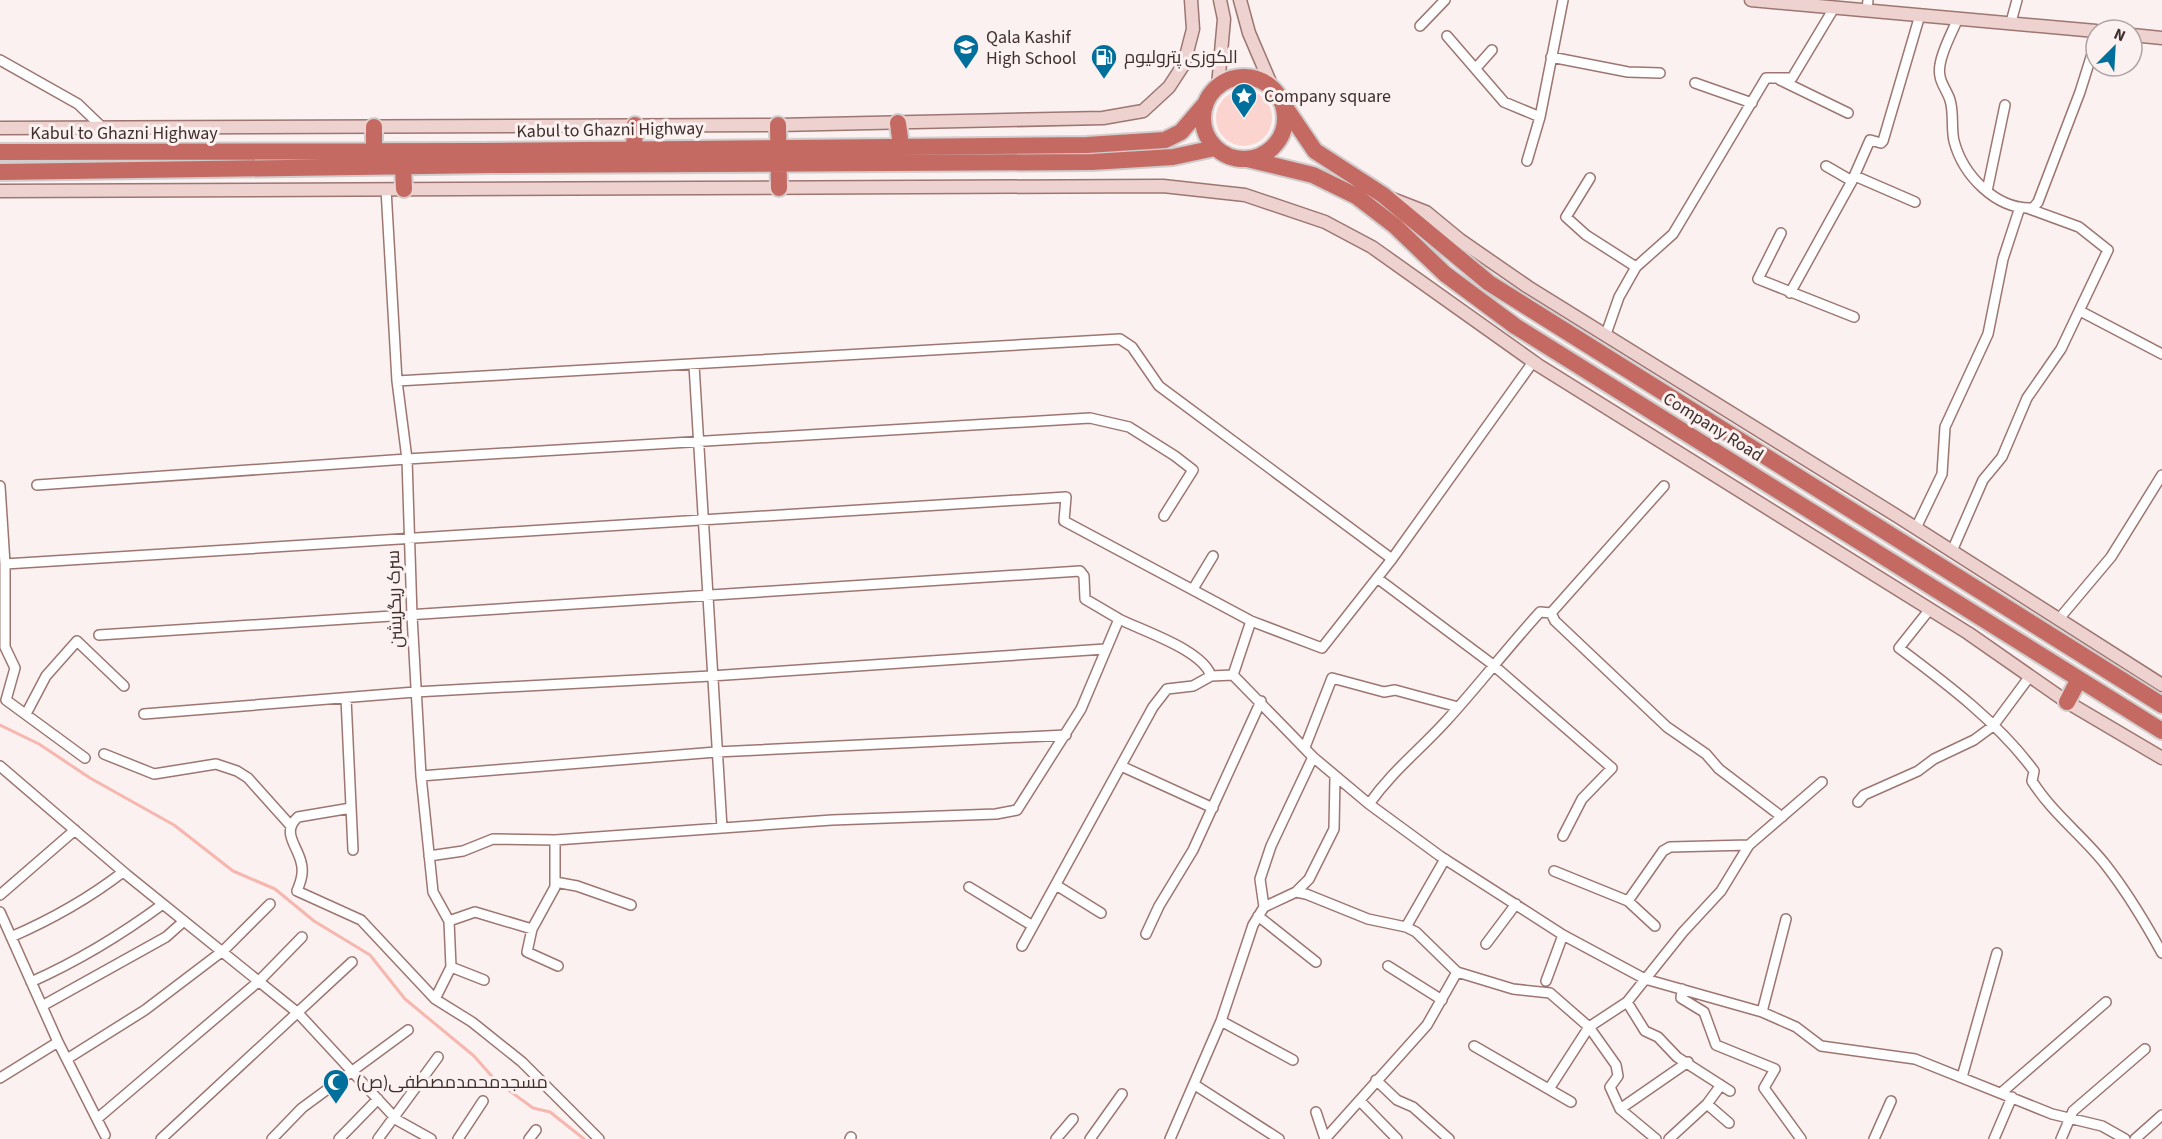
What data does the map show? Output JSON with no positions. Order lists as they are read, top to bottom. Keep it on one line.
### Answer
{"streets":{"highway":["Kabul to Ghazni Highway","Company Road"],"street":["سرک ریگریشن"]},"crossings":[["Kabul to Ghazni Highway","Company Road"]],"places":{"school or university":["Qala Kashif High School"],"fuel station":["الکوزی پترولیوم"],"place":["Company square"],"mosque":["مسجدمحمدمصطفی(ص)"]},"north":"top right"}
